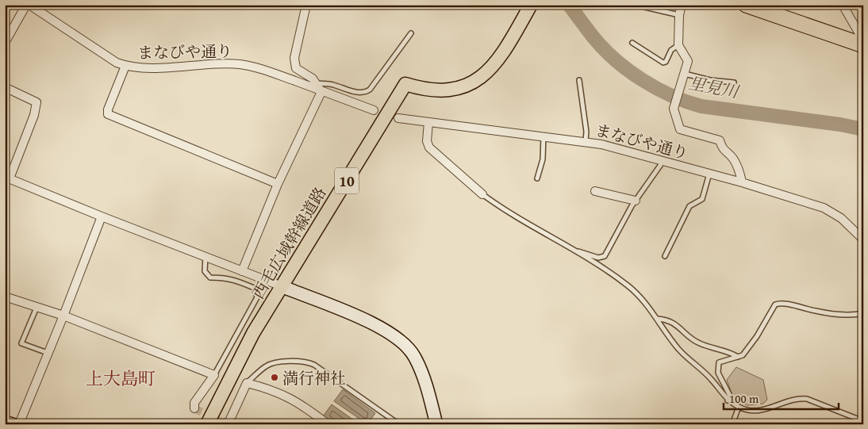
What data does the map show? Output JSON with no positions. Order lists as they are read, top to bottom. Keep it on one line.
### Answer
{"streets":{"main road":["10","西毛広域幹線道路"],"street":["まなびや通り"]},"districts":["上大島町"],"water":["里見川"],"places":["満行神社"],"scale_bar":"100 m"}
